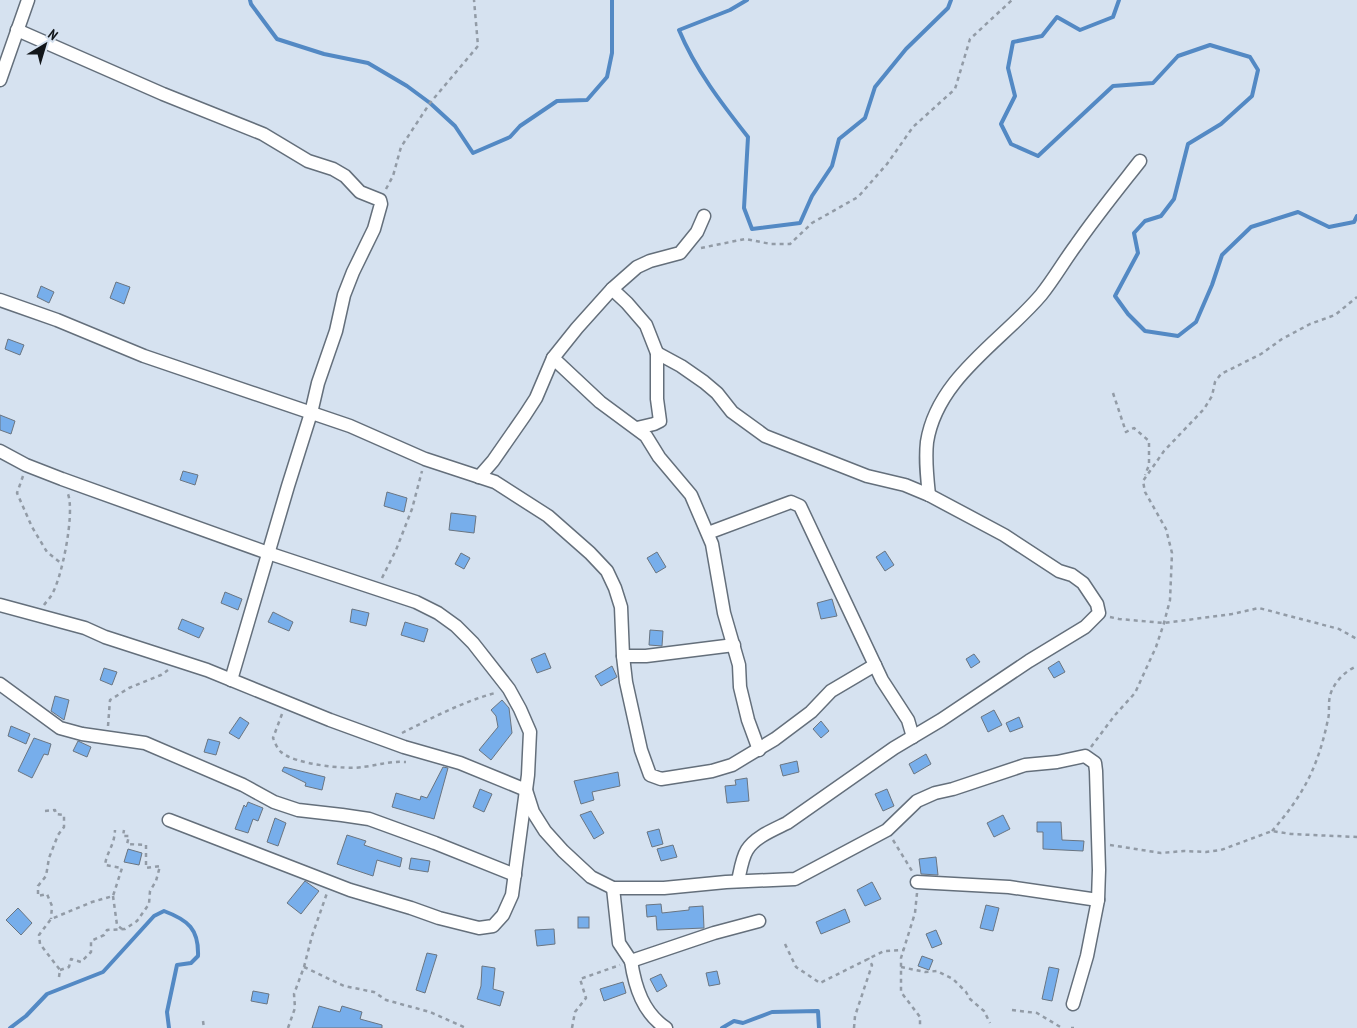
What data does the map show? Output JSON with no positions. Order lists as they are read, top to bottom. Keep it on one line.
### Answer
{"north":"top right"}
